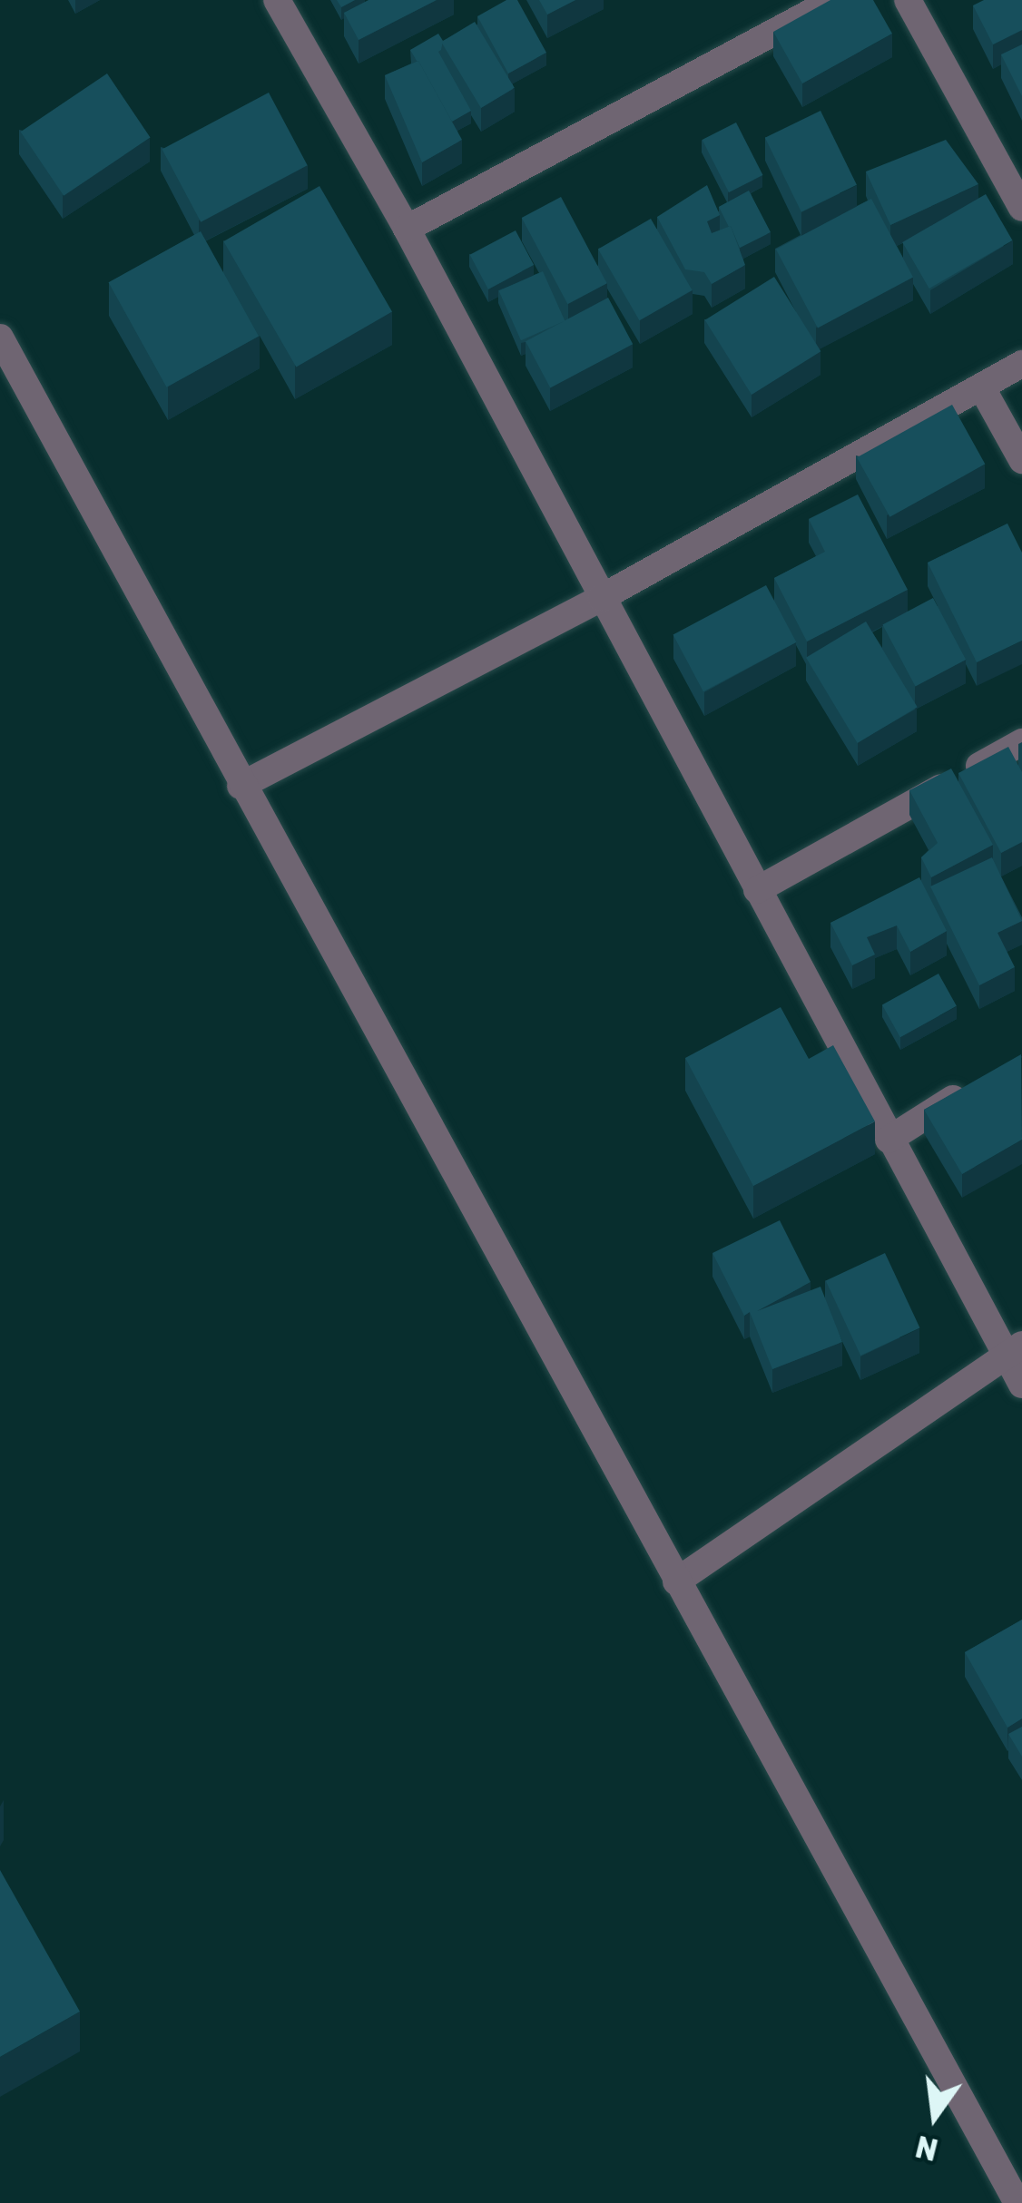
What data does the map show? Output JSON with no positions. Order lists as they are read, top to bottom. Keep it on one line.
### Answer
{"north":"bottom"}
